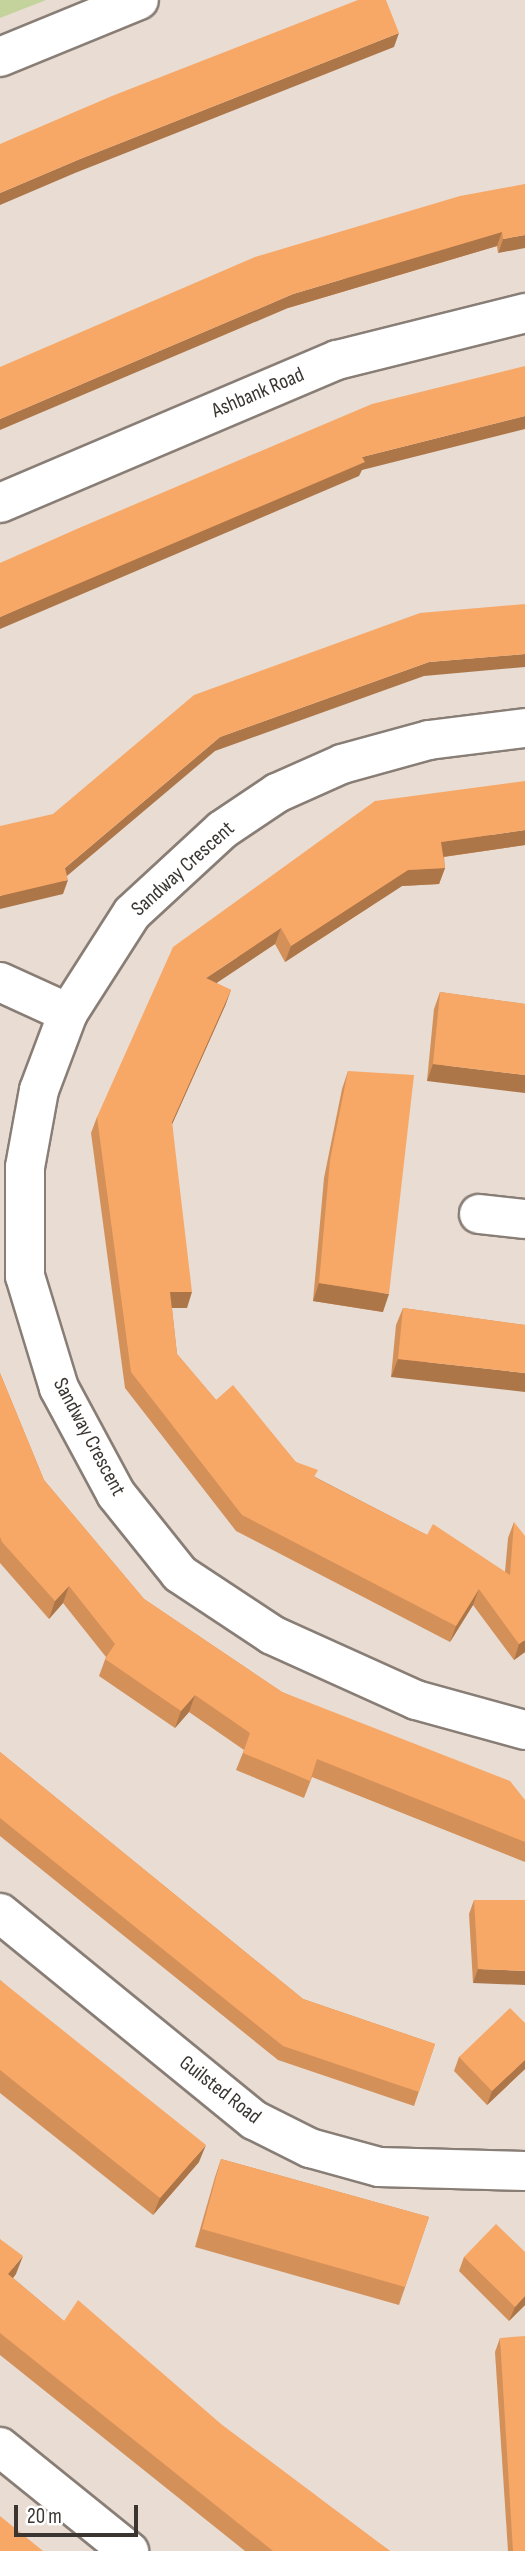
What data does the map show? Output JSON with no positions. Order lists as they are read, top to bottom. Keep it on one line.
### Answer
{"streets":{"street":["Ashbank Road","Sandway Crescent","Guilsted Road"]},"scale_bar":"20 m"}
